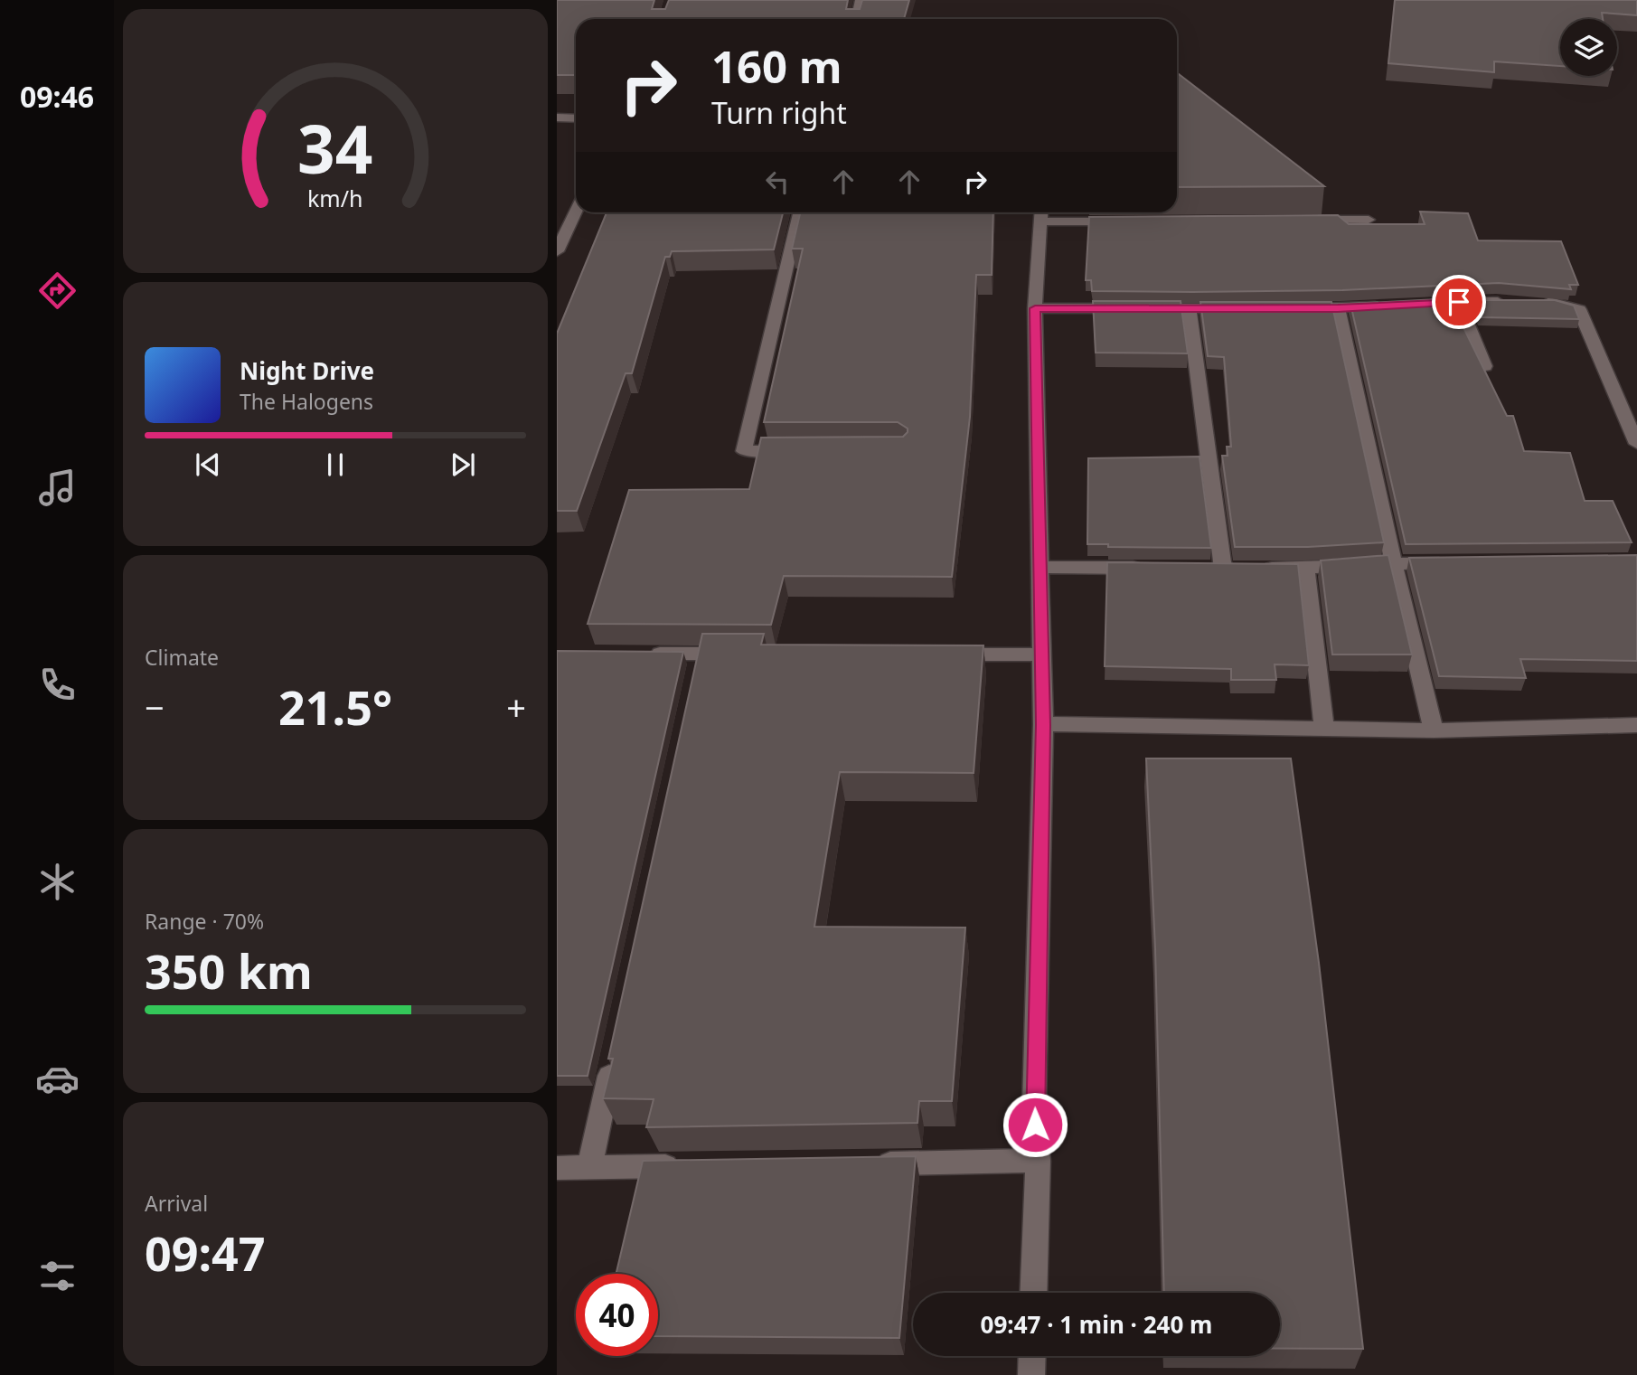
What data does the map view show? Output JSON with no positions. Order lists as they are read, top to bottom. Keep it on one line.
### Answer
{"page":{"tabs":"09:46","turn":["160 m","Turn right"],"song":["Night Drive","The Halogens"],"tile":["Climate",["Range · 70%","350 km"],["Arrival","09:47"]],"heat":["−","21.5°","+"],"limit":"40","trip":"09:47 · 1 min · 240 m","gauge":["34","km/h"]}}
